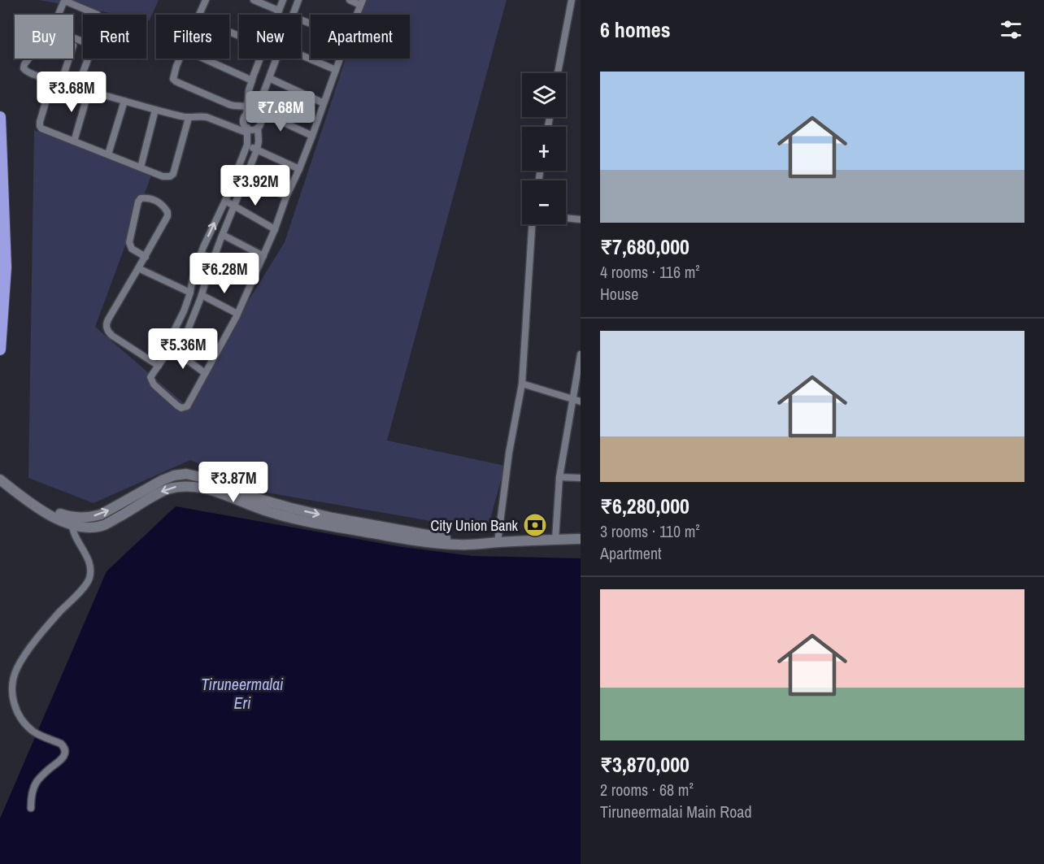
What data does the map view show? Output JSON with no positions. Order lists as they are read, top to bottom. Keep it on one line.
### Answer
{"water":["Tiruneermalai Eri"],"places":{"bank":["City Union Bank"]},"page":{"heading":"6 homes","chip":["Buy","Rent","Filters","New","Apartment"],"list":[{"name":"₹7,680,000","note":"4 rooms · 116 m² · House"},{"name":"₹6,280,000","note":"3 rooms · 110 m² · Apartment"},{"name":"₹3,870,000","note":"2 rooms · 68 m² · Tiruneermalai Main Road"}],"price":["₹3.68M","₹7.68M","₹3.92M","₹6.28M","₹5.36M","₹3.87M"],"map_buttons":["+","−"]}}
